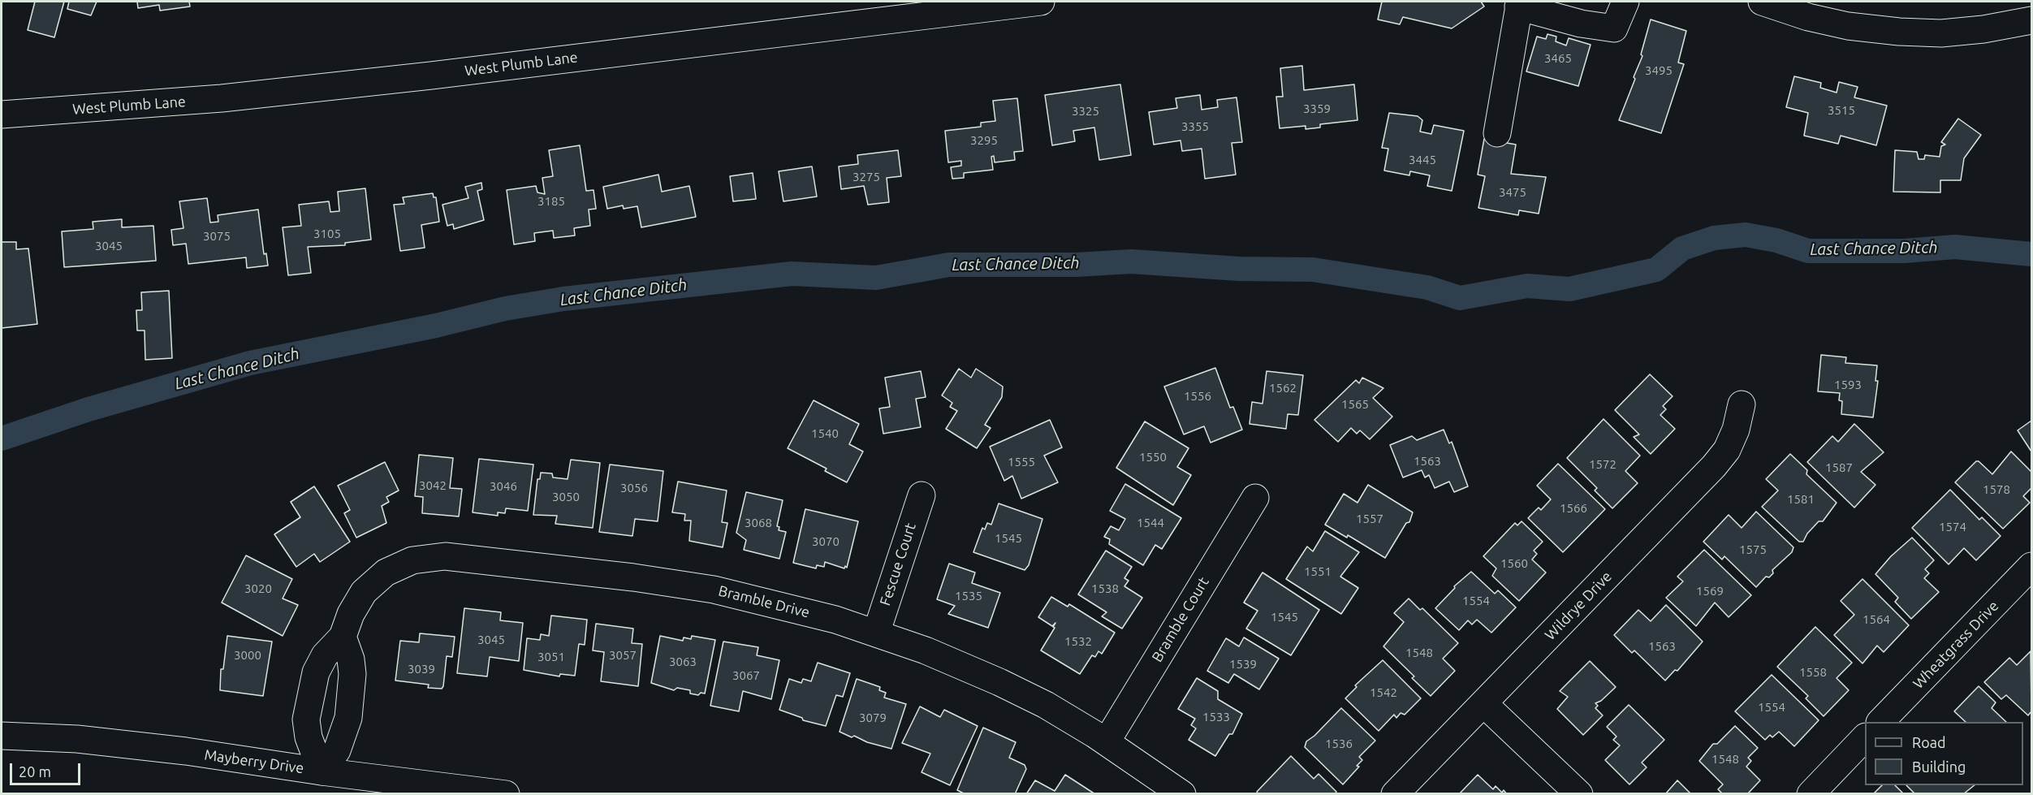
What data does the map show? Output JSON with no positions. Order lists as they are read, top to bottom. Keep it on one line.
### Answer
{"streets":{"street":["West Plumb Lane","Fescue Court","Bramble Drive","Wildrye Drive","Bramble Court","Wheatgrass Drive","Mayberry Drive"]},"crossings":[["Fescue Court","Bramble Drive"],["Bramble Drive","Bramble Court"],["Bramble Drive","Mayberry Drive"]],"water":["Last Chance Ditch"],"house_numbers":["3465","3495","3359","3515","3325","3355","3295","3445","3275","3475","3185","3105","3075","3045","1593","1562","1556","1565","1540","1550","1563","1555","1572","1587","3042","3046","3056","1578","3050","1581","1566","1557","3068","1544","1574","1545","3070","1575","1560","1551","3020","1538","1569","1535","1554","1545","1564","3045","1532","1563","1548","3000","3057","3051","3063","1539","3039","1558","3067","1542","1554","1533","3079","1536","1548"],"legend":["Road","Building"],"scale_bar":"20 m"}
